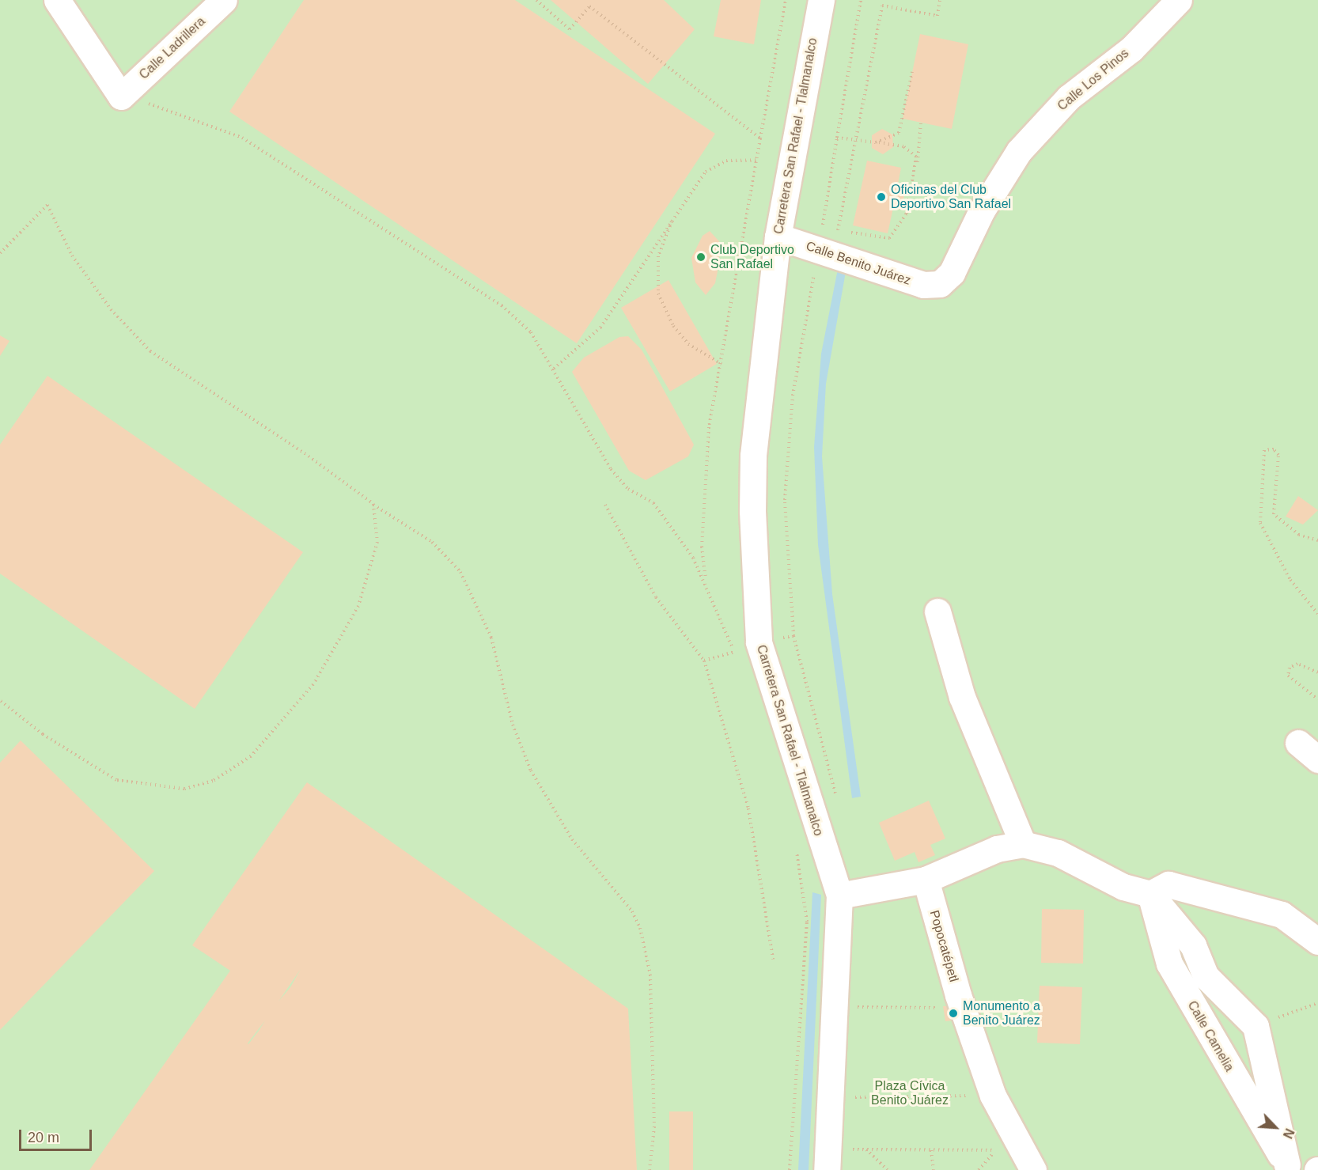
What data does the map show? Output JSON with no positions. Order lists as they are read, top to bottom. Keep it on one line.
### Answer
{"streets":{"street":["Calle Ladrillera","Calle Los Pinos","Carretera San Rafael - Tlalmanalco","Calle Benito Juárez","Popocatépetl","Calle Camelia"]},"crossings":[["Calle Los Pinos","Calle Benito Juárez"],["Carretera San Rafael - Tlalmanalco","Calle Benito Juárez"]],"parks":["Plaza Cívica Benito Juárez"],"places":["Oficinas del Club Deportivo San Rafael","Club Deportivo San Rafael","Monumento a Benito Juárez"],"scale_bar":"20 m","north":"bottom right"}
